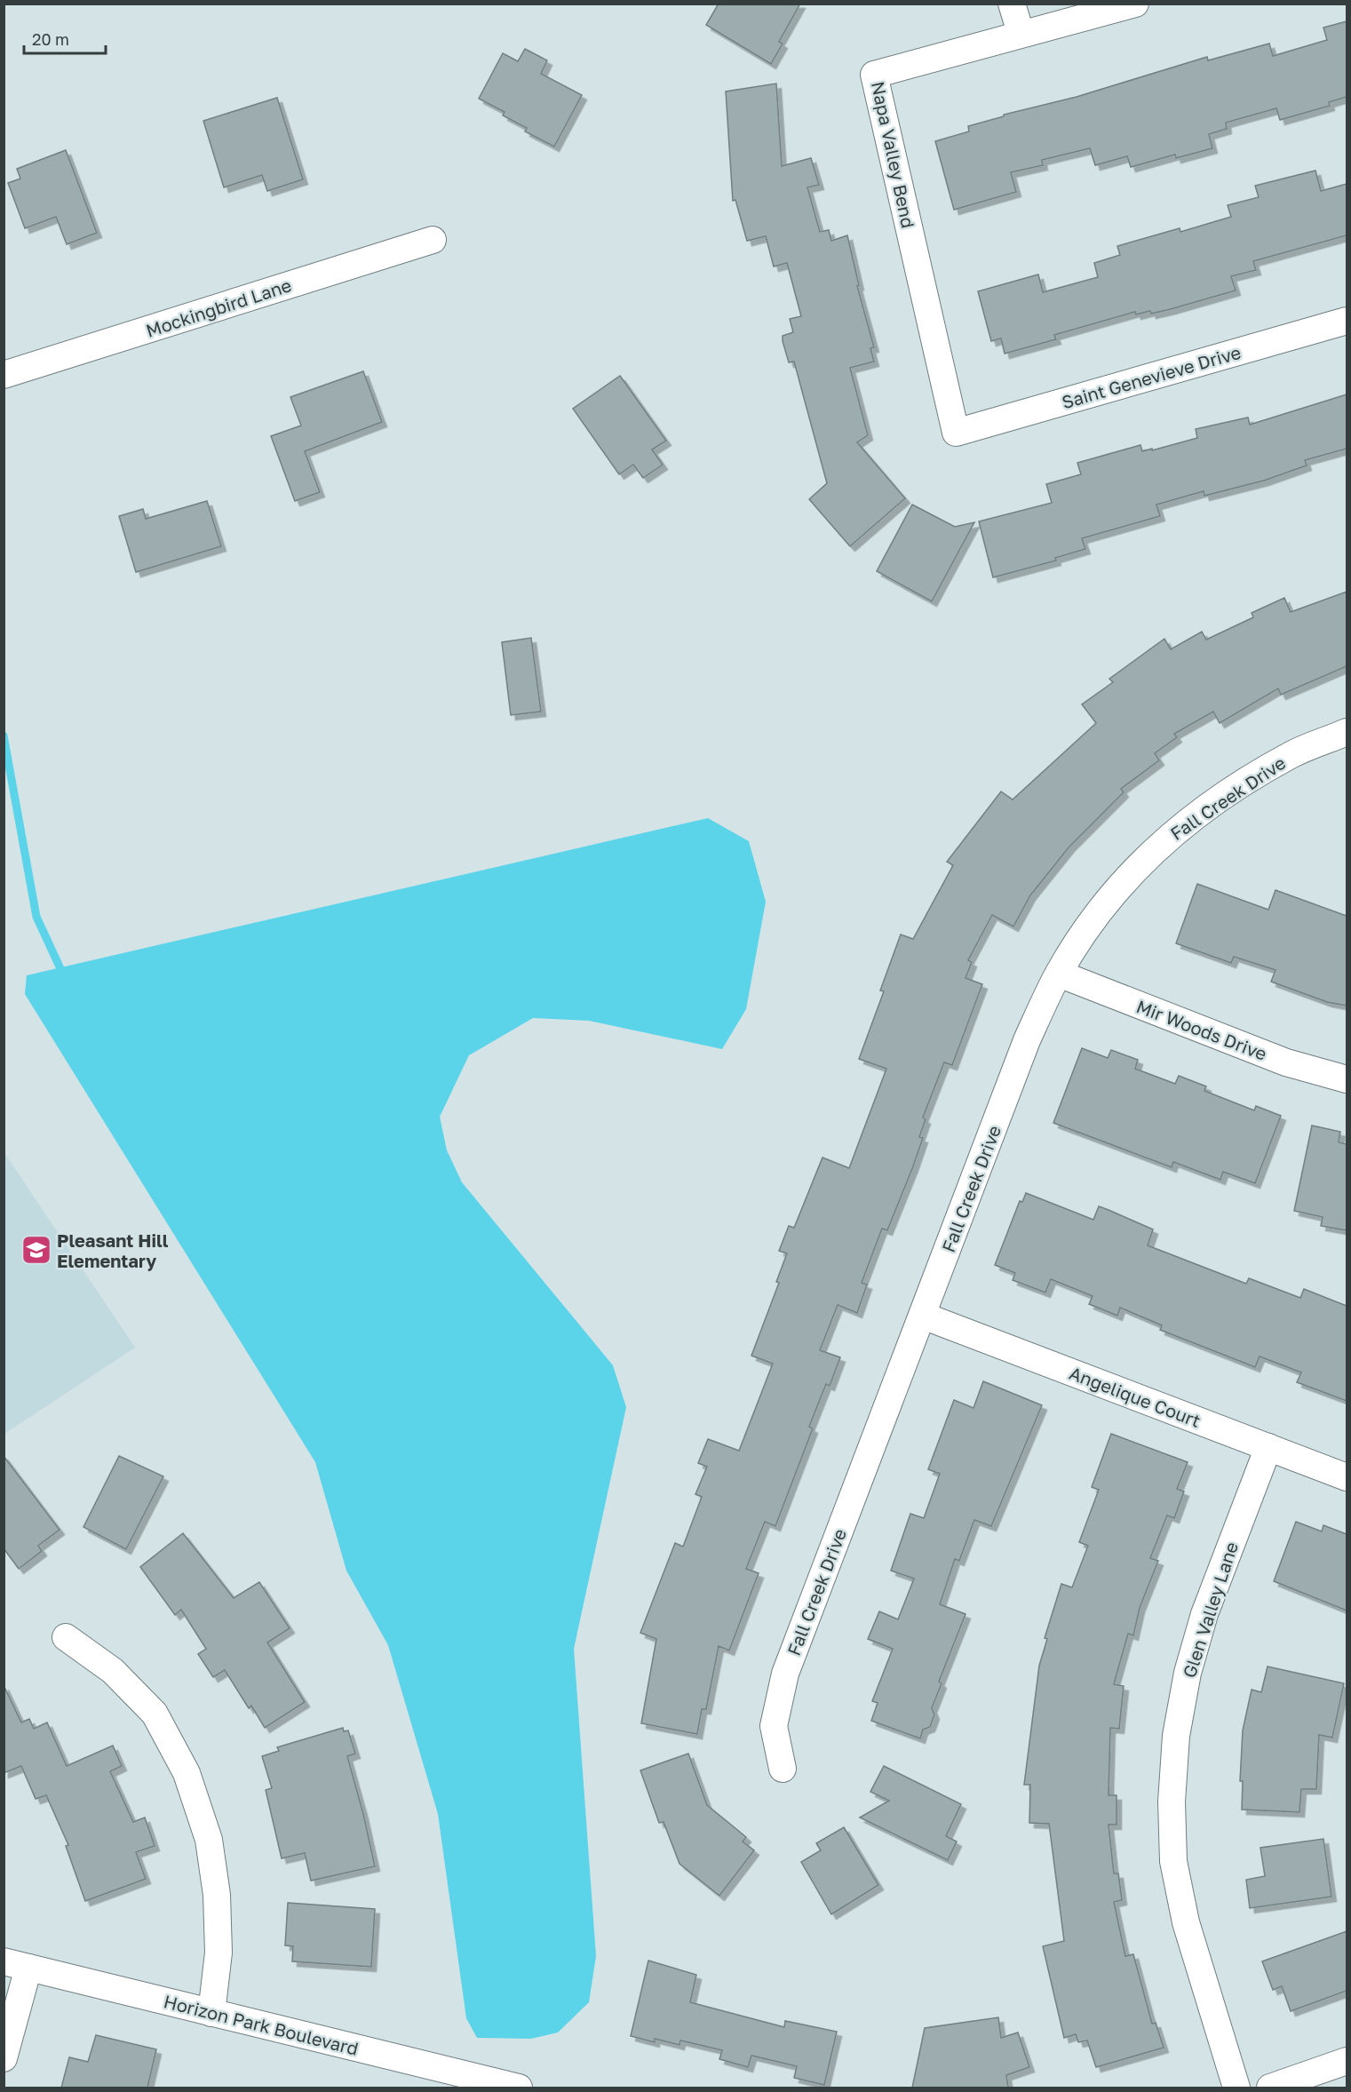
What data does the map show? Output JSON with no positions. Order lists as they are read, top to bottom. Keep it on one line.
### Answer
{"streets":{"street":["Napa Valley Bend","Mockingbird Lane","Saint Genevieve Drive","Fall Creek Drive","Mir Woods Drive","Angelique Court","Glen Valley Lane","Horizon Park Boulevard"]},"crossings":[["Napa Valley Bend","Saint Genevieve Drive"],["Fall Creek Drive","Mir Woods Drive"],["Fall Creek Drive","Angelique Court"],["Angelique Court","Glen Valley Lane"]],"places":{"school or university":["Pleasant Hill Elementary"]},"scale_bar":"20 m"}
